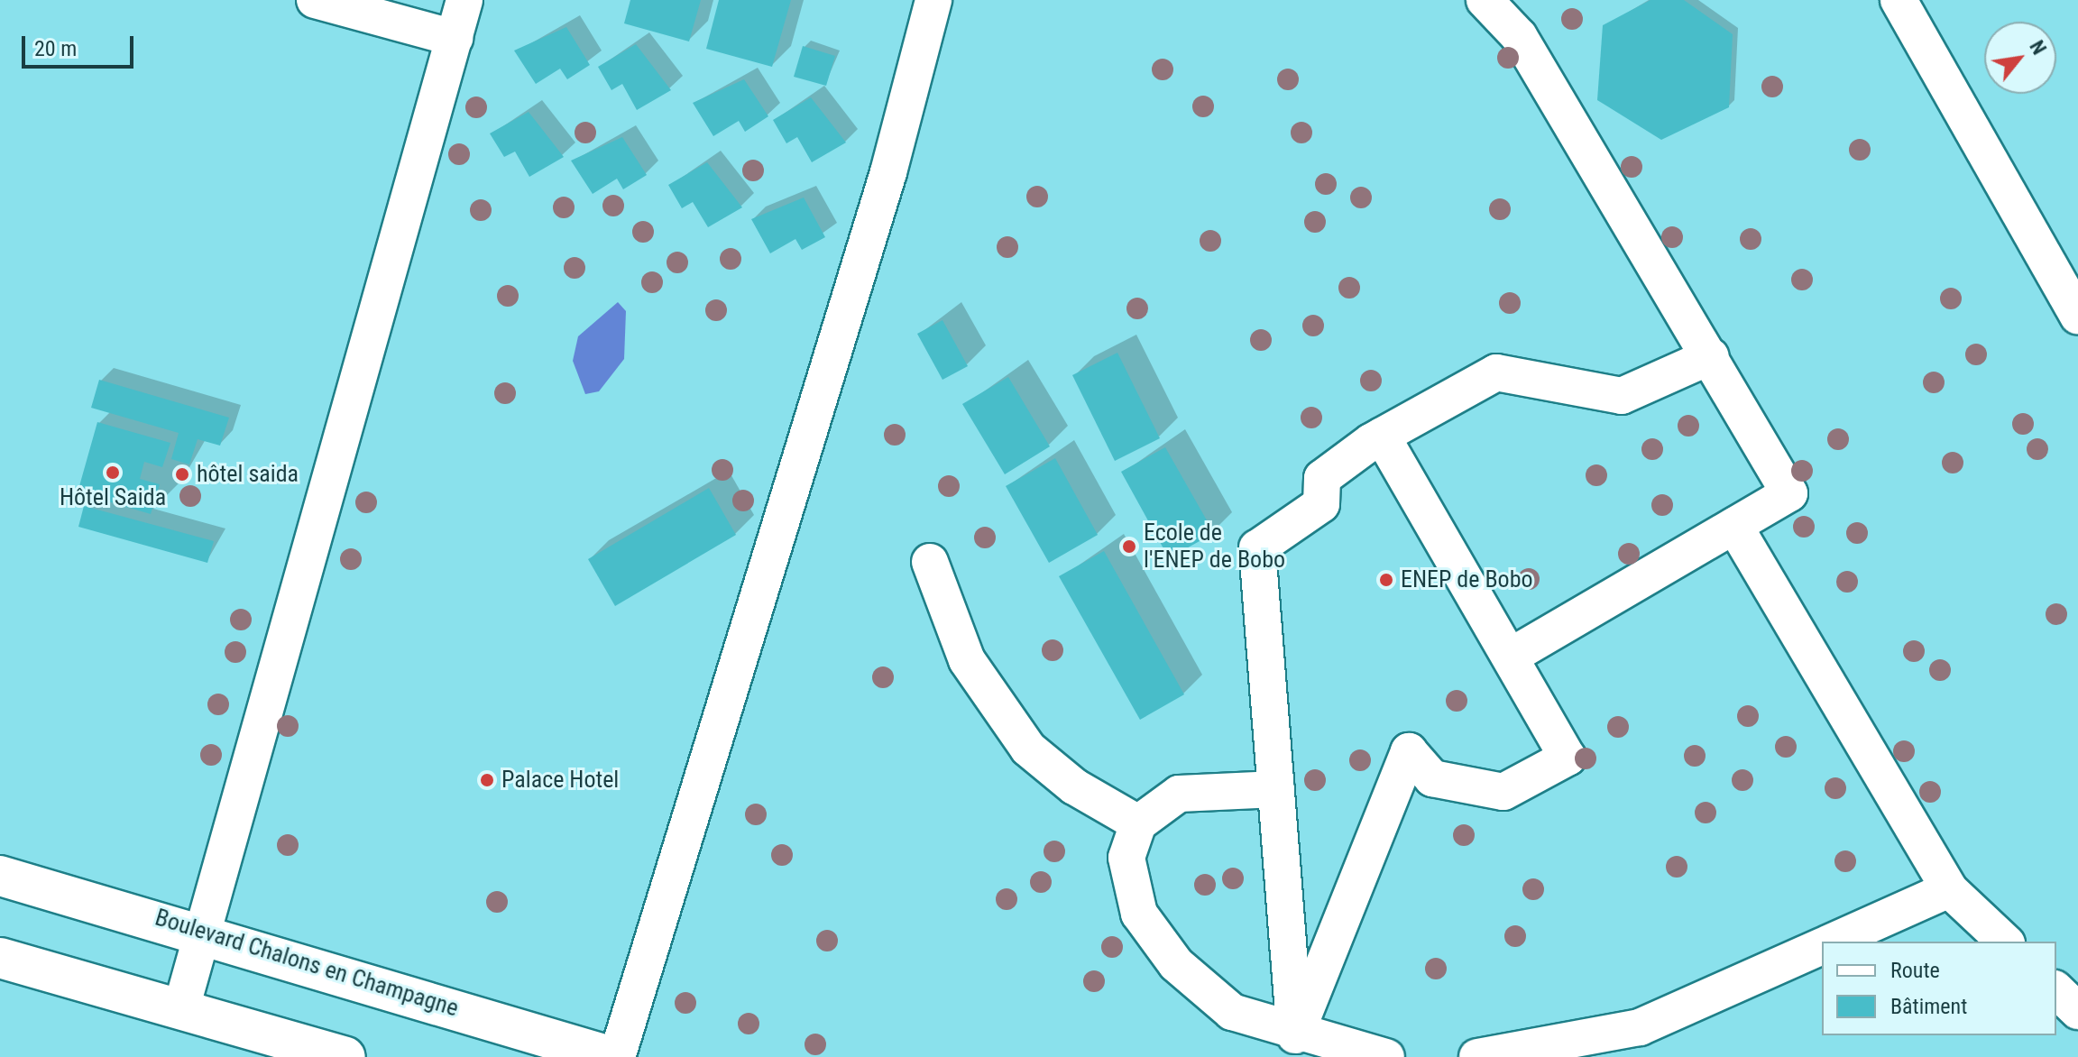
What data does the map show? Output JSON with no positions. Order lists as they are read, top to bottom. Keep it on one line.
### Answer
{"streets":{"main road":["Boulevard Chalons en Champagne"]},"places":["Hôtel Saida","hôtel saida","Ecole de l'ENEP de Bobo","ENEP de Bobo","Palace Hotel"],"legend":["Route","Bâtiment"],"scale_bar":"20 m","north":"top right"}
